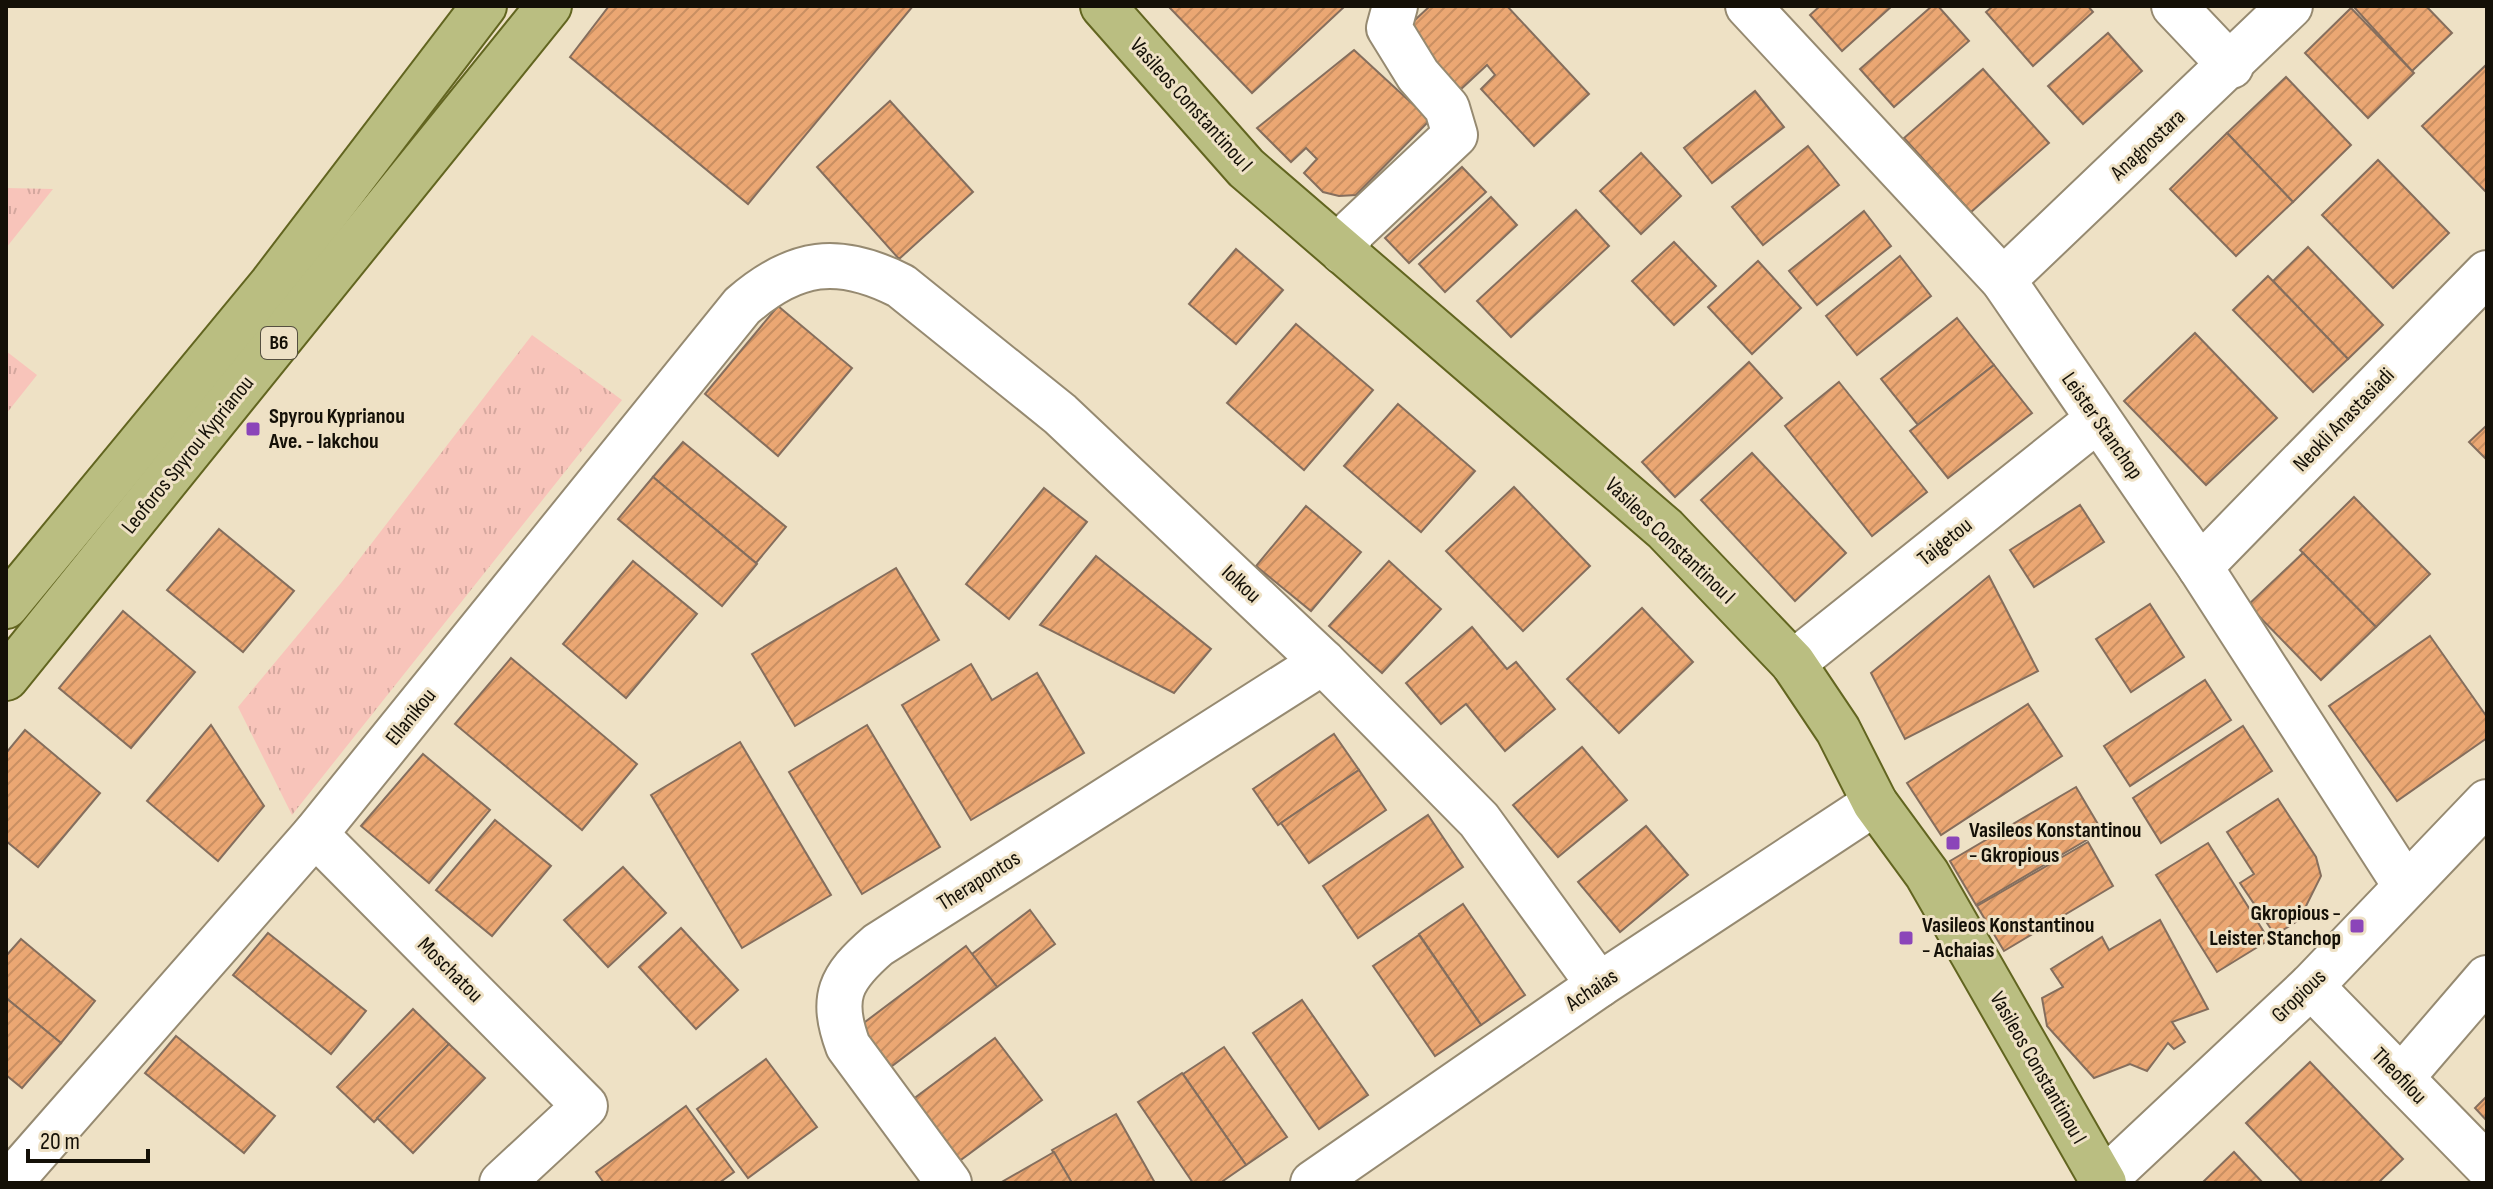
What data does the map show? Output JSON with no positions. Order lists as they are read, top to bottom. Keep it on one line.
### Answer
{"streets":{"main road":["Vasileos Constantinou I","B6","Leoforos Spyrou Kyprianou"],"street":["Anagnostara","Neokli Anastasiadi","Leister Stanchop","Taigetou","Iolkou","Ellanikou","Therapontos","Moschatou","Achaias","Gropious","Theofilou"]},"crossings":[["Vasileos Constantinou I","Taigetou"],["Vasileos Constantinou I","Achaias"],["Vasileos Constantinou I","Gropious"],["Anagnostara","Leister Stanchop"],["Neokli Anastasiadi","Leister Stanchop"],["Leister Stanchop","Taigetou"],["Leister Stanchop","Gropious"],["Iolkou","Ellanikou"],["Iolkou","Therapontos"],["Iolkou","Achaias"],["Ellanikou","Moschatou"],["Gropious","Theofilou"]],"places":{"transit":["Spyrou Kyprianou Ave. - Iakchou","Vasileos Konstantinou - Gkropious","Gkropious - Leister Stanchop","Vasileos Konstantinou - Achaias"]},"scale_bar":"20 m"}
